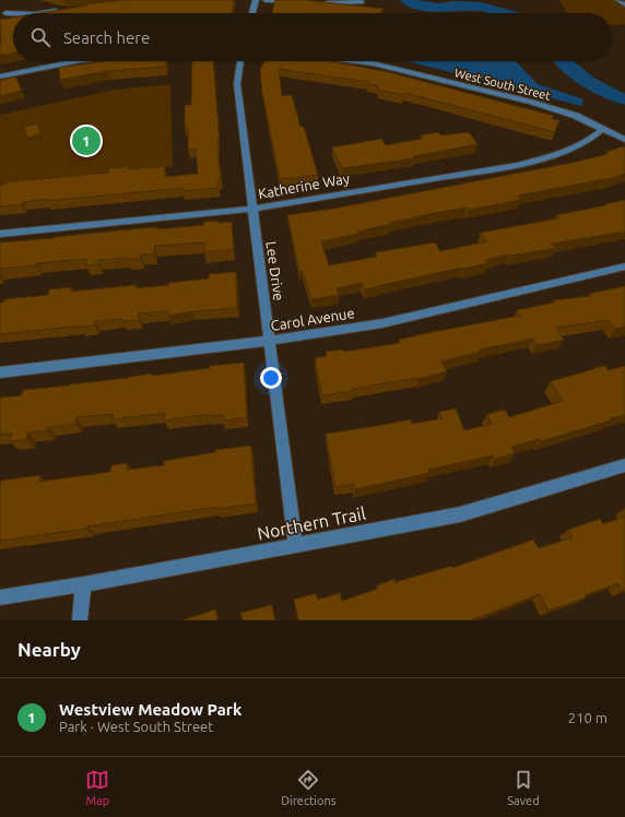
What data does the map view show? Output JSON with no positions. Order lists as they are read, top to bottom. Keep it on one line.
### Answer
{"streets":{"street":["West South Street","Katherine Way","Lee Drive","Carol Avenue","Northern Trail"]},"crossings":[["West South Street","Katherine Way"],["Katherine Way","Lee Drive"],["Lee Drive","Carol Avenue"],["Lee Drive","Northern Trail"]],"page":{"search":"Search here","pins":"1","heading":"Nearby","list":[{"mark":"1","name":"Westview Meadow Park","note":"Park · West South Street","value":"210 m"}],"nav":["Map","Directions","Saved"]}}
